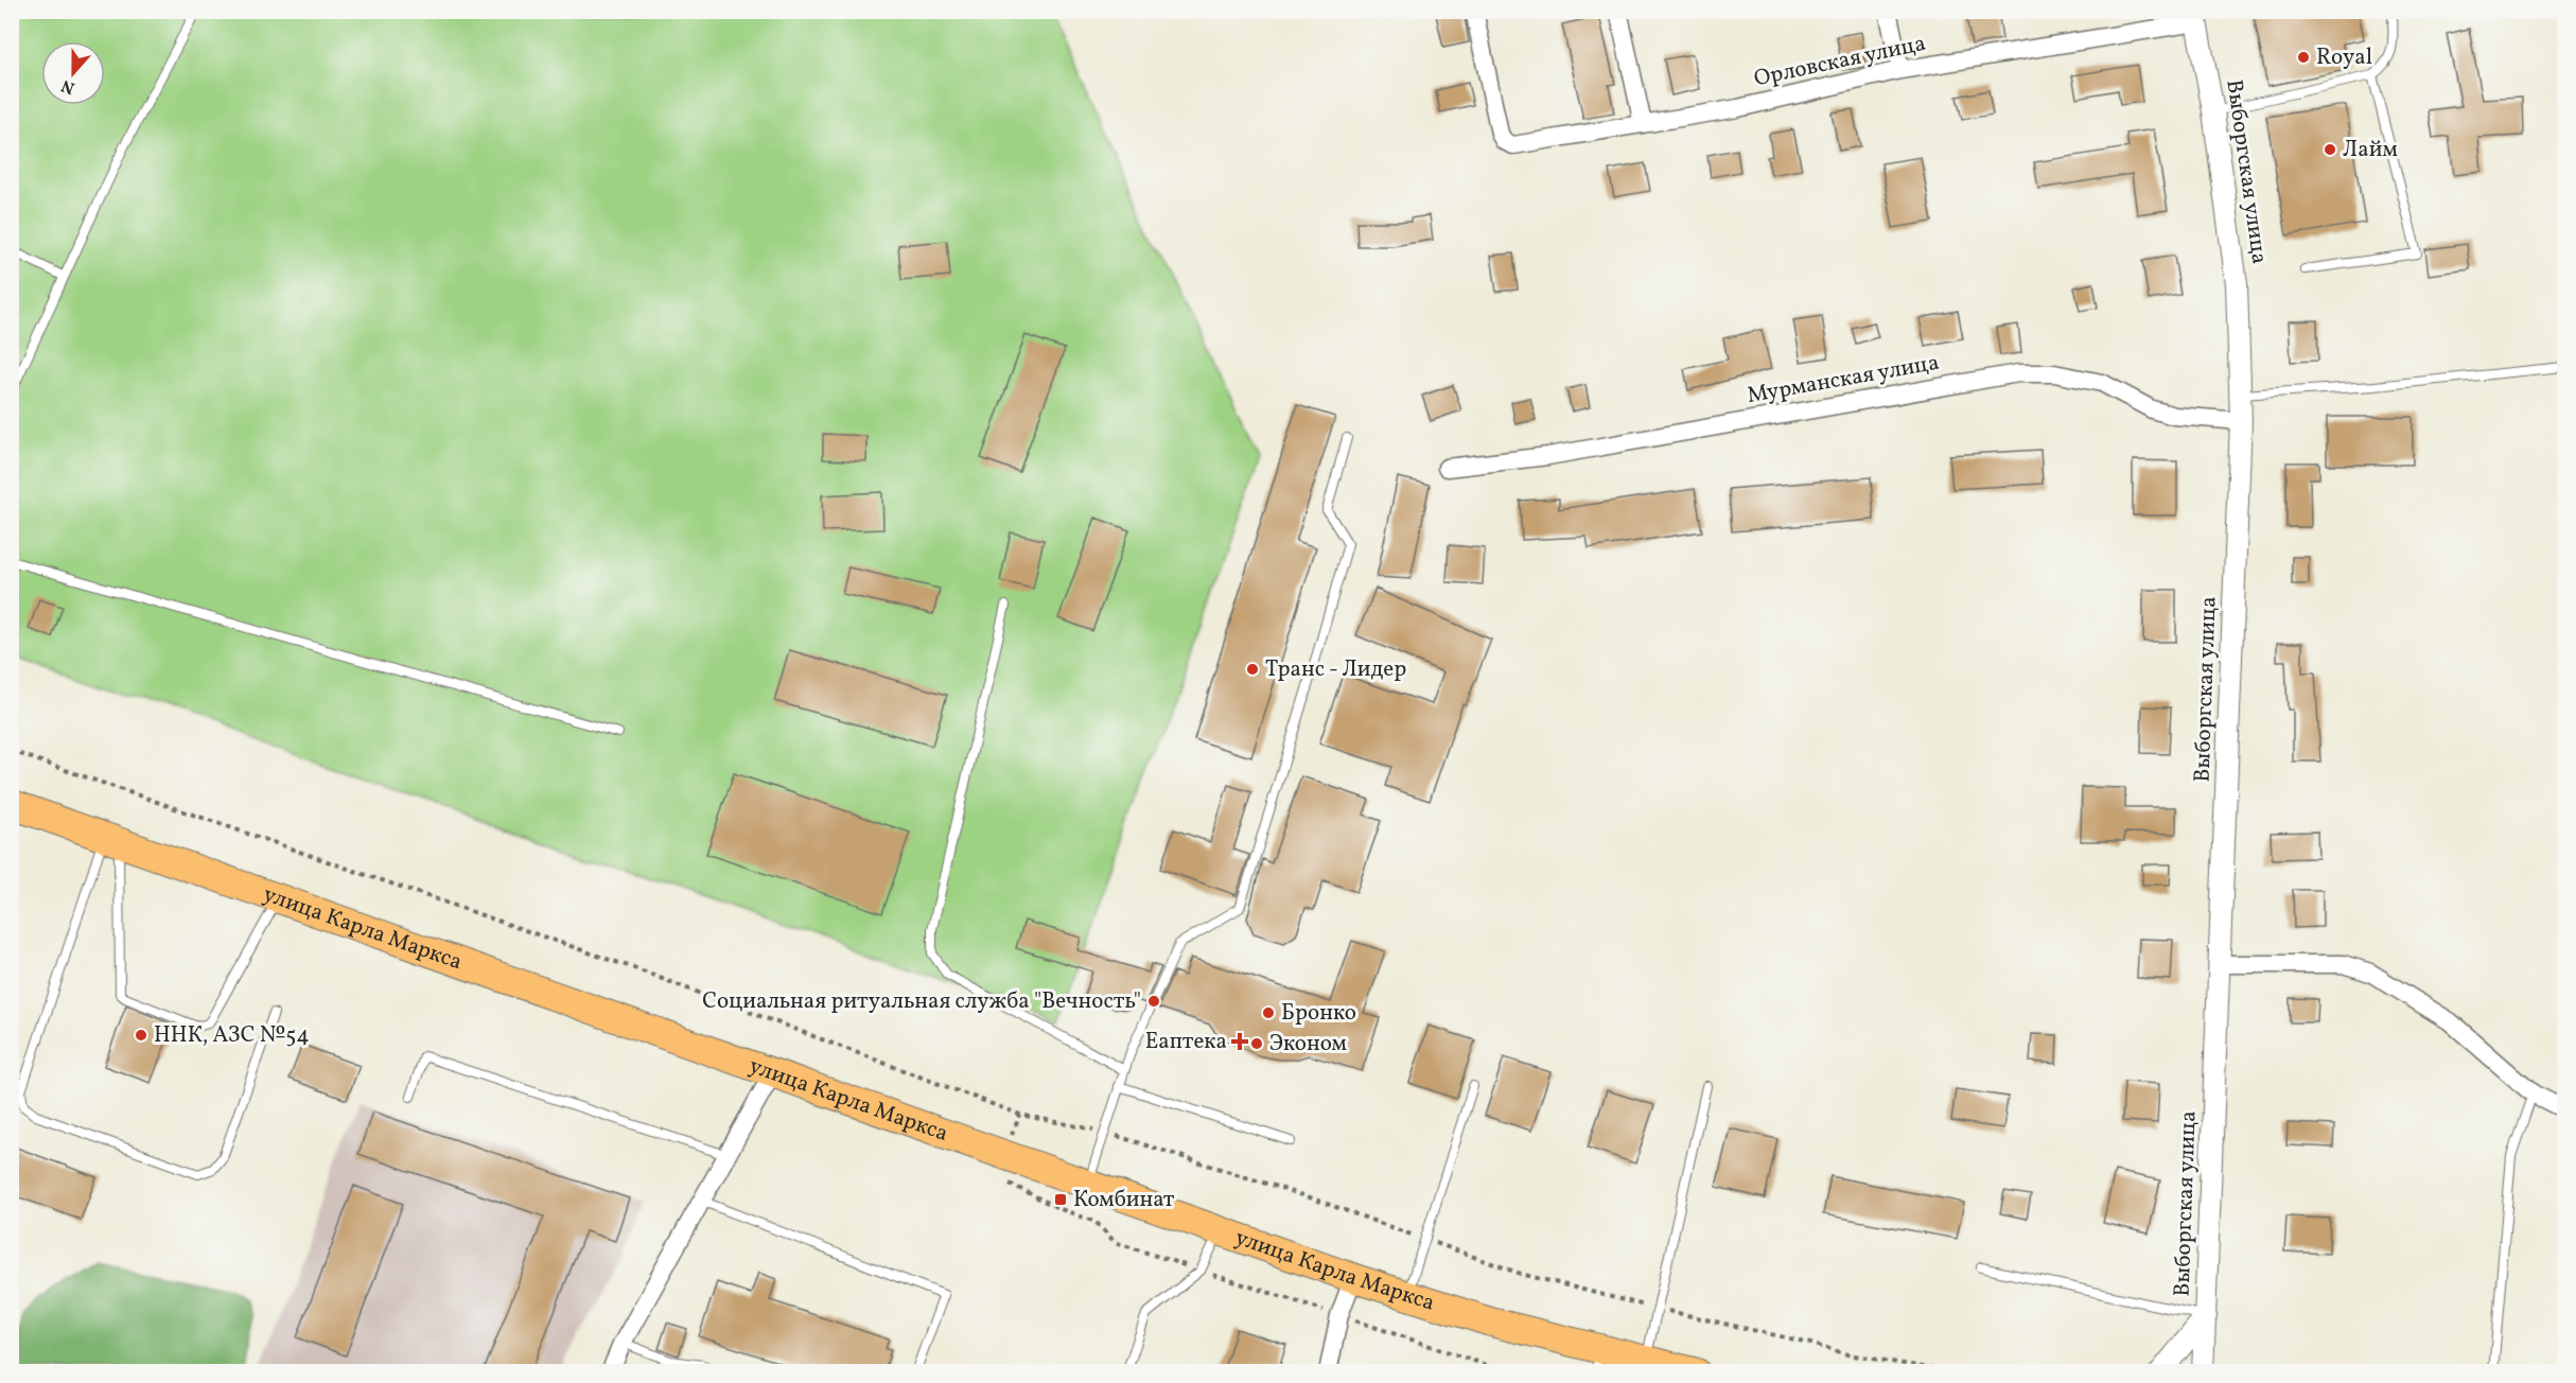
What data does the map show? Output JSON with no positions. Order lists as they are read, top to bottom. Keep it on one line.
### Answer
{"streets":{"highway":["улица Карла Маркса"],"street":["Орловская улица","Выборгская улица","Мурманская улица"]},"crossings":[["Орловская улица","Выборгская улица"],["Выборгская улица","Мурманская улица"]],"places":{"other":["Royal","Лайм","Транс - Лидер","Социальная ритуальная служба \"Вечность\"","Бронко","ННК, АЗС №54","Эконом"],"health":["Еаптека"],"transit":["Комбинат"]},"north":"bottom"}
